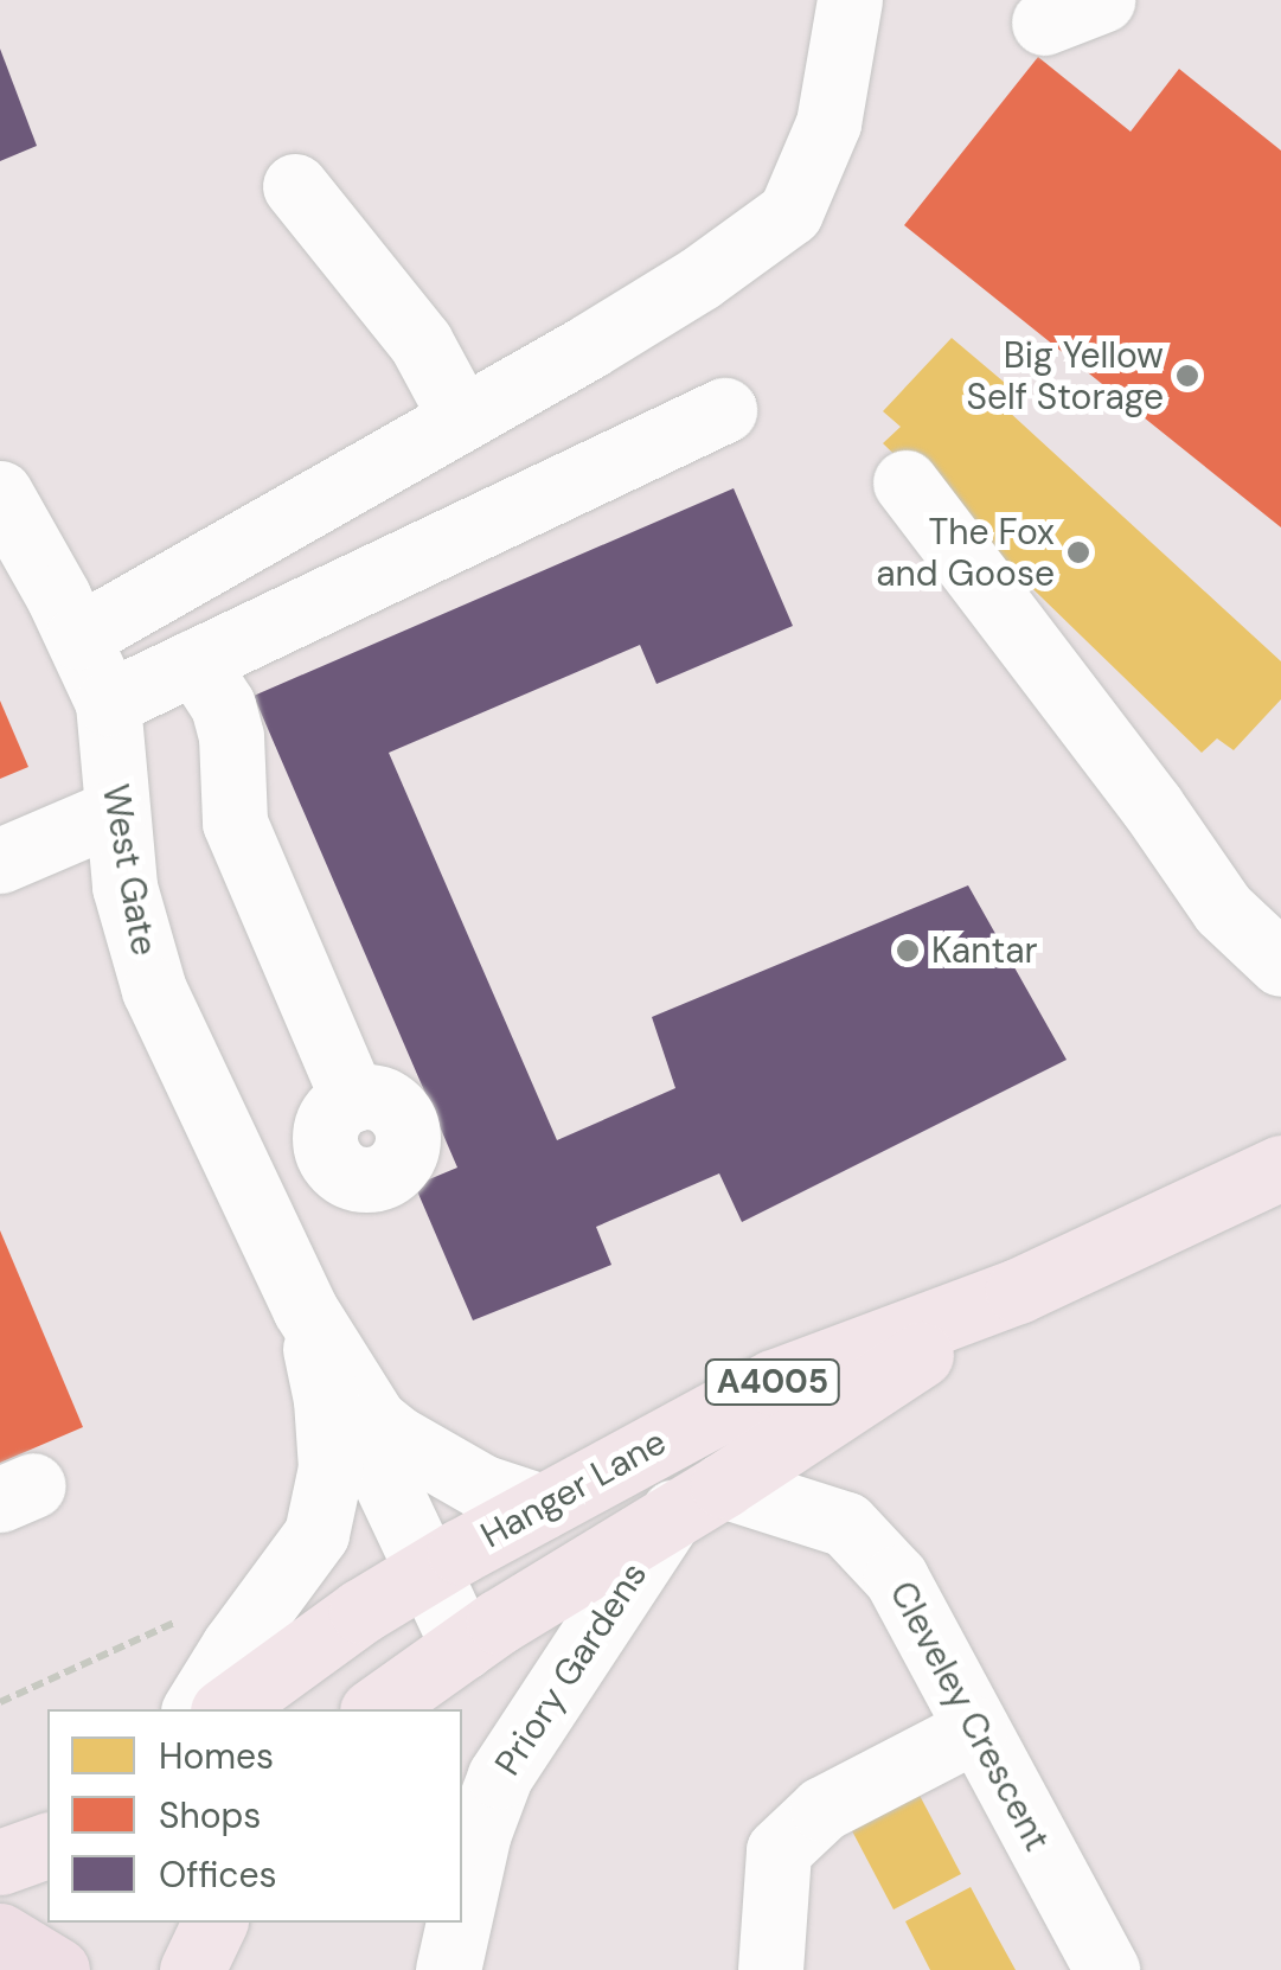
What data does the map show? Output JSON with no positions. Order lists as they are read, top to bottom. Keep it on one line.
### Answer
{"streets":{"main road":["A4005","Hanger Lane"],"street":["West Gate","Priory Gardens","Cleveley Crescent"]},"crossings":[["West Gate","Hanger Lane"],["Hanger Lane","Priory Gardens"],["Hanger Lane","Cleveley Crescent"],["Priory Gardens","Cleveley Crescent"]],"places":["Big Yellow Self Storage","The Fox and Goose","Kantar"],"legend":["Homes","Shops","Offices"]}
